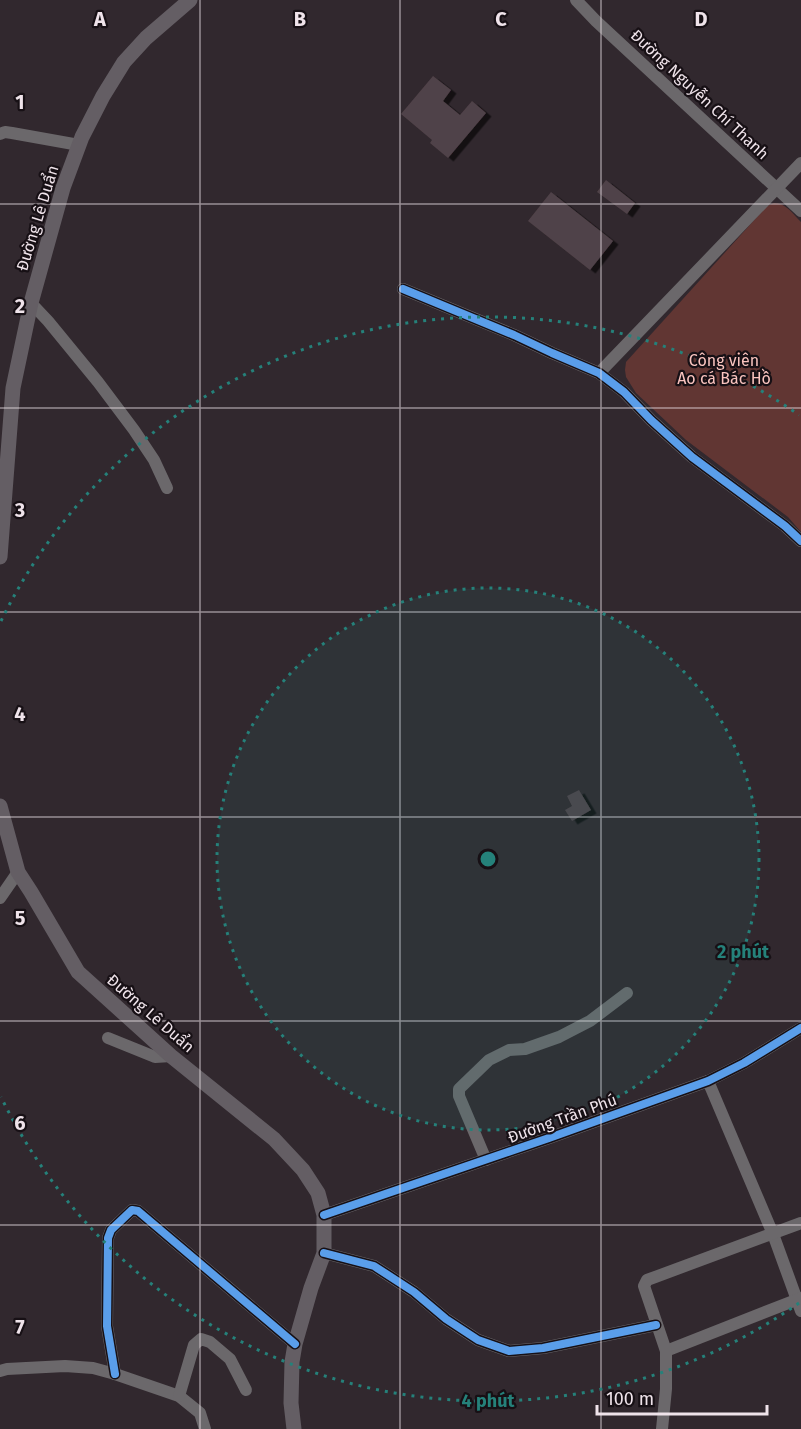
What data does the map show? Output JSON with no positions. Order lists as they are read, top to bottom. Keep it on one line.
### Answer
{"streets":{"main road":["Đường Lê Duẩn"],"street":["Đường Nguyễn Chí Thanh","Đường Trần Phú"]},"crossings":[["Đường Lê Duẩn","Đường Trần Phú"]],"parks":["Công viên Ao cá Bác Hồ"],"scale_bar":"100 m","grid":{"columns":["A","B","C","D"],"rows":["1","2","3","4","5","6","7"]},"rings":["2 phút","4 phút"]}
